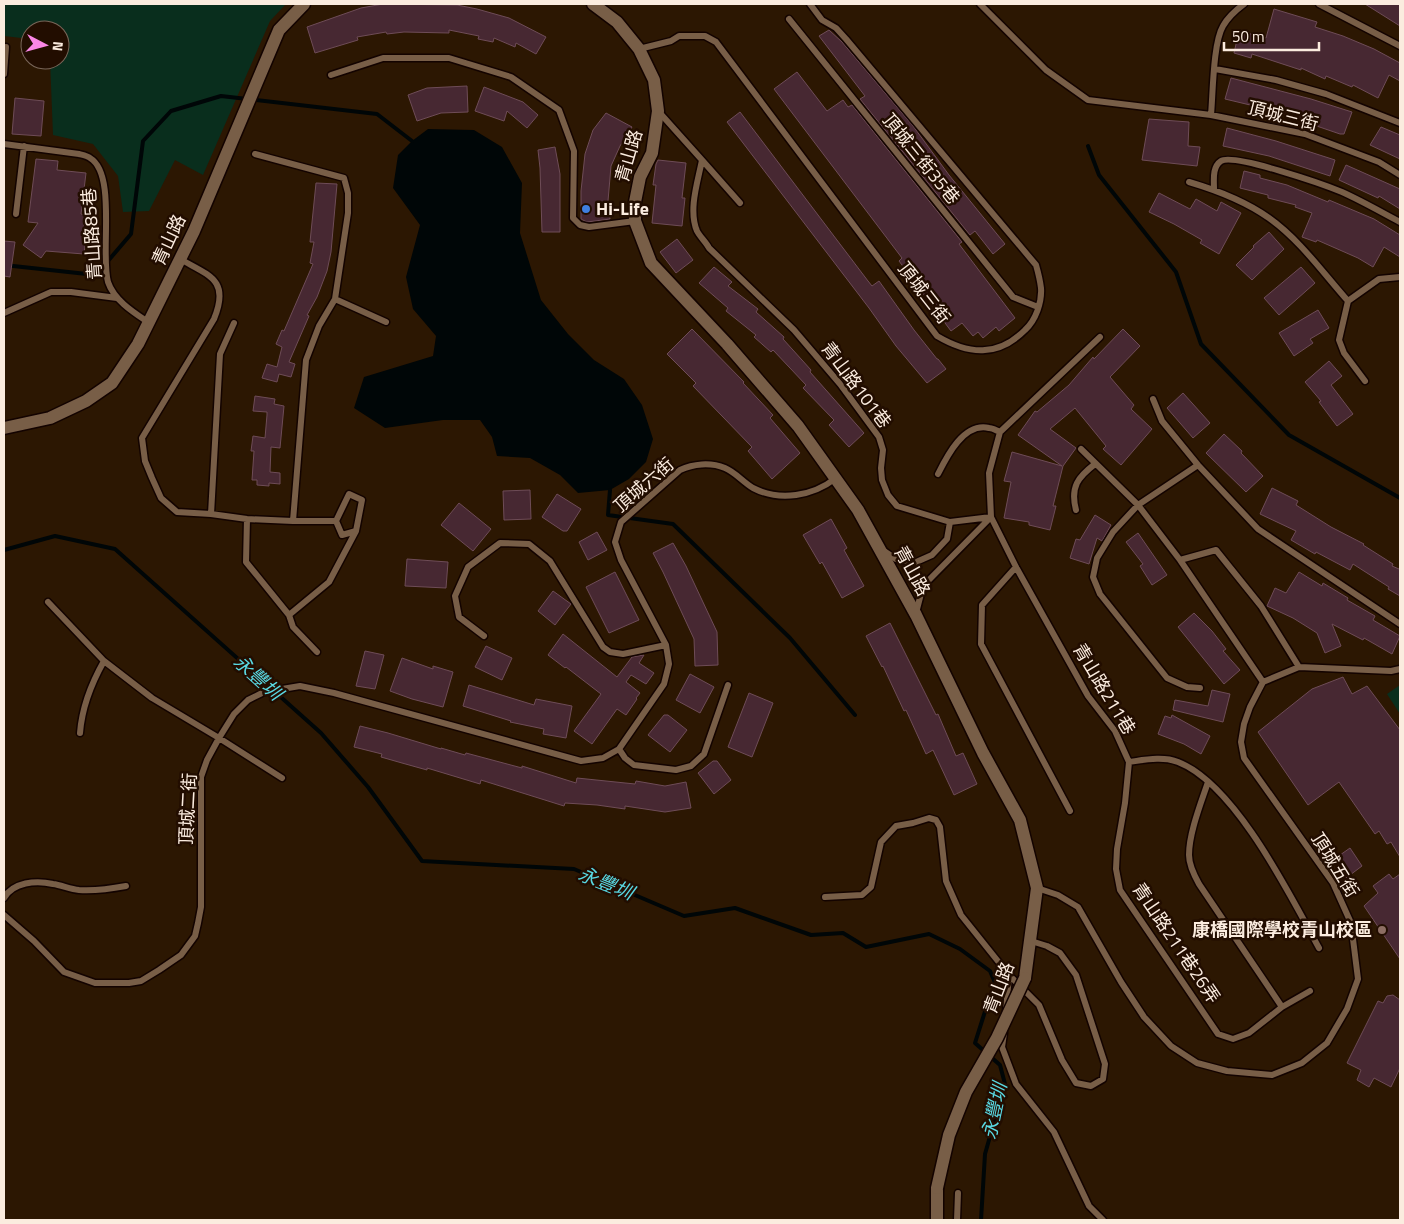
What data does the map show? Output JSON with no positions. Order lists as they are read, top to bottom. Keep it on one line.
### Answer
{"streets":{"street":["青山路"],"lane":["頂城三街","頂城三街35巷","青山路85巷","青山路101巷","頂城六街","青山路211巷","頂城二街","頂城五街","青山路211巷26弄"]},"crossings":[["頂城三街","青山路"],["頂城三街","頂城三街35巷"],["青山路","青山路85巷"],["青山路","頂城六街"],["青山路","頂城五街"],["青山路101巷","青山路211巷"],["頂城六街","頂城二街"],["青山路211巷","青山路211巷26弄"]],"water":["永豐圳"],"places":["Hi-Life","康橋國際學校青山校區"],"scale_bar":"50 m","north":"right"}
